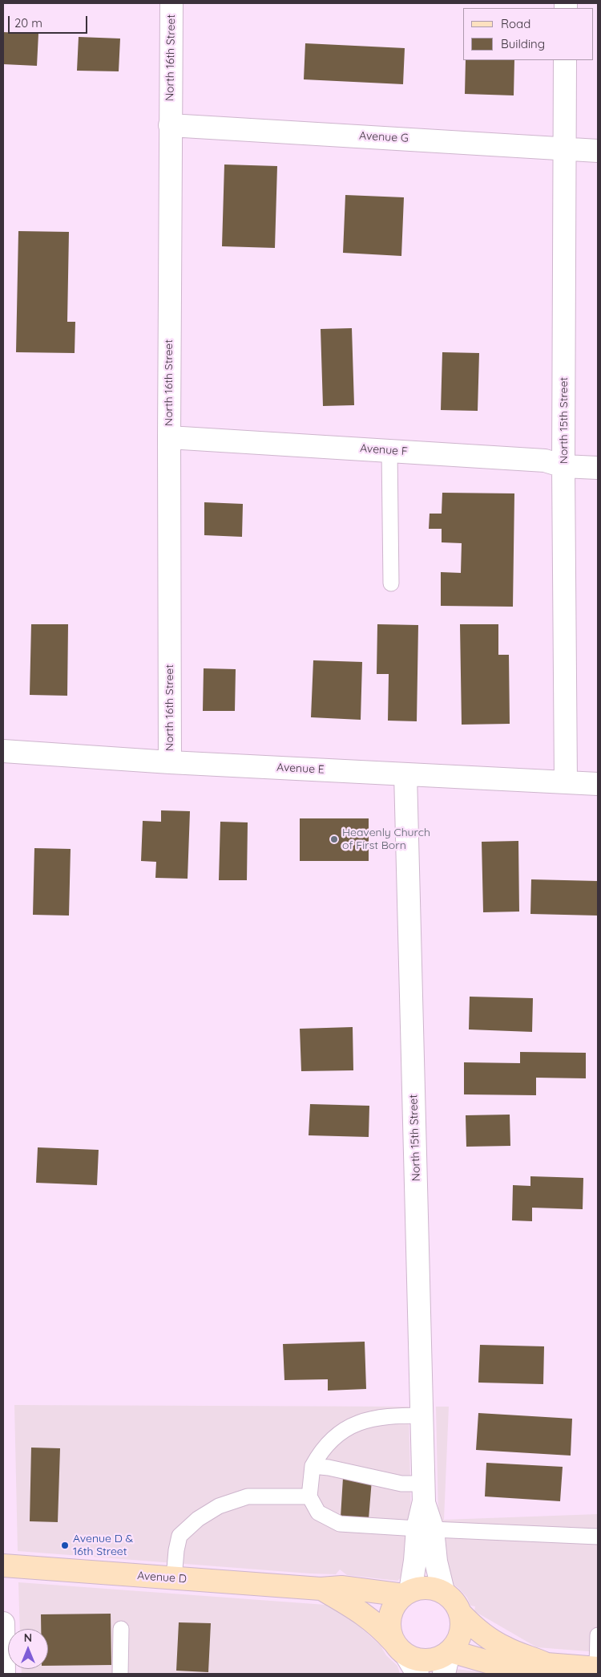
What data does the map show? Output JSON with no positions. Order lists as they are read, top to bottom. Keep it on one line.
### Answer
{"streets":{"street":["North 16th Street","Avenue G","North 15th Street","Avenue F","Avenue E","Avenue D"]},"crossings":[["North 16th Street","Avenue G"],["North 16th Street","Avenue F"],["North 16th Street","Avenue E"],["Avenue G","North 15th Street"],["North 15th Street","Avenue F"],["North 15th Street","Avenue E"],["North 15th Street","Avenue D"]],"places":["Heavenly Church of First Born","Avenue D & 16th Street"],"legend":["Road","Building"],"scale_bar":"20 m","north":"top"}
